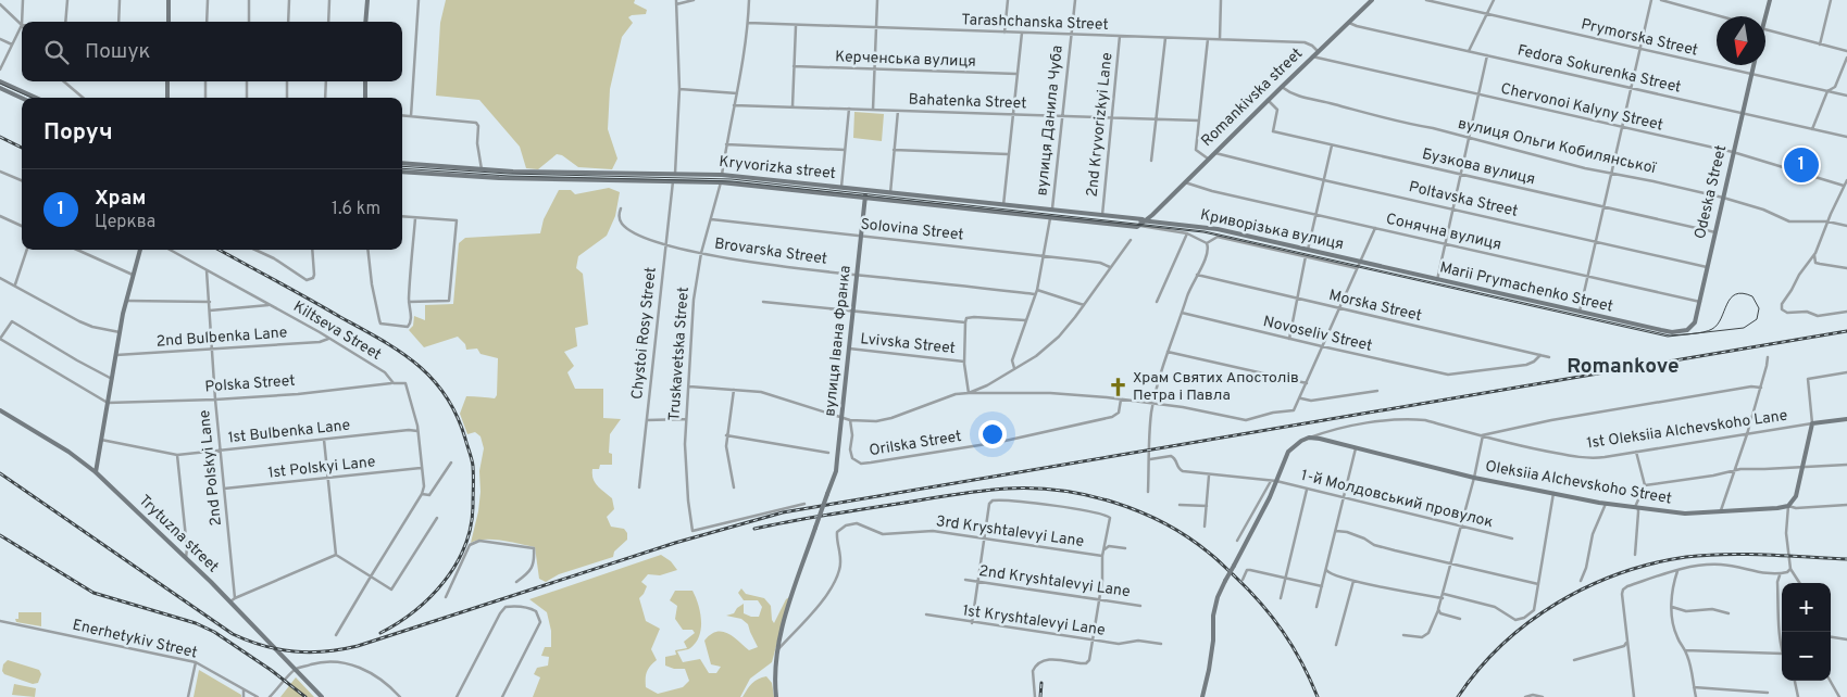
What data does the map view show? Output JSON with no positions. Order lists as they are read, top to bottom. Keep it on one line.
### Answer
{"streets":{"street":["Tarashchanska Street","Prymorska Street","Керченська вулиця","Fedora Sokurenka Street","Romankivska street","Bahatenka Street","Chervonoi Kalyny Street","вулиця Данила Чуба","2nd Kryvorizkyi Lane","вулиця Ольги Кобилянської","Бузкова вулиця","Kryvorizka street","Odeska Street","Poltavska Street","Solovina Street","Криворізька вулиця","Сонячна вулиця","Brovarska Street","Marii Prymachenko Street","Morska Street","Kiltseva Street","Chystoi Rosy Street","Novoseliv Street","2nd Bulbenka Lane","вулиця Івана Франка","Lvivska Street","Truskavetska Street","Polska Street","1st Oleksiia Alchevskoho Lane","1st Bulbenka Lane","Orilska Street","2nd Polskyi Lane","1st Polskyi Lane","Oleksiia Alchevskoho Street","1-й Молдовський провулок","3rd Kryshtalevyi Lane","Trytuzna street","2nd Kryshtalevyi Lane","1st Kryshtalevyi Lane","Enerhetykiv Street"]},"crossings":[["Tarashchanska Street","Romankivska street"],["Tarashchanska Street","вулиця Данила Чуба"],["Tarashchanska Street","2nd Kryvorizkyi Lane"],["Prymorska Street","Odeska Street"],["Fedora Sokurenka Street","Romankivska street"],["Fedora Sokurenka Street","Odeska Street"],["Romankivska street","Chervonoi Kalyny Street"],["Romankivska street","вулиця Ольги Кобилянської"],["Romankivska street","Бузкова вулиця"],["Romankivska street","Kryvorizka street"],["Romankivska street","Poltavska Street"],["Romankivska street","Сонячна вулиця"],["Bahatenka Street","вулиця Данила Чуба"],["Bahatenka Street","2nd Kryvorizkyi Lane"],["Chervonoi Kalyny Street","Odeska Street"],["вулиця Данила Чуба","Kryvorizka street"],["вулиця Данила Чуба","Solovina Street"],["вулиця Данила Чуба","Brovarska Street"],["2nd Kryvorizkyi Lane","Kryvorizka street"],["вулиця Ольги Кобилянської","Odeska Street"],["Бузкова вулиця","Odeska Street"],["Kryvorizka street","Криворізька вулиця"],["Kryvorizka street","Chystoi Rosy Street"],["Kryvorizka street","вулиця Івана Франка"],["Kryvorizka street","Truskavetska Street"],["Odeska Street","Poltavska Street"],["Odeska Street","Сонячна вулиця"],["Odeska Street","Marii Prymachenko Street"],["Solovina Street","вулиця Івана Франка"],["Solovina Street","Truskavetska Street"],["Криворізька вулиця","Marii Prymachenko Street"],["Brovarska Street","Chystoi Rosy Street"],["Brovarska Street","вулиця Івана Франка"],["Brovarska Street","Truskavetska Street"],["Morska Street","Novoseliv Street"],["Kiltseva Street","2nd Bulbenka Lane"],["Kiltseva Street","Polska Street"],["Kiltseva Street","1st Bulbenka Lane"],["Kiltseva Street","2nd Polskyi Lane"],["Kiltseva Street","1st Polskyi Lane"],["2nd Bulbenka Lane","2nd Polskyi Lane"],["вулиця Івана Франка","Lvivska Street"],["вулиця Івана Франка","3rd Kryshtalevyi Lane"],["Polska Street","2nd Polskyi Lane"],["1st Oleksiia Alchevskoho Lane","Oleksiia Alchevskoho Street"],["1st Bulbenka Lane","2nd Polskyi Lane"],["2nd Polskyi Lane","1st Polskyi Lane"]],"districts":["Romankove"],"places":{"church":["Храм Святих Апостолів Петра і Павла"]},"north":"bottom","page":{"search":"Пошук","heading":"Поруч","pins":"1","list":[{"mark":"1","name":"Храм","note":"Церква","value":"1.6 km"}],"map_buttons":["+","−"]}}
